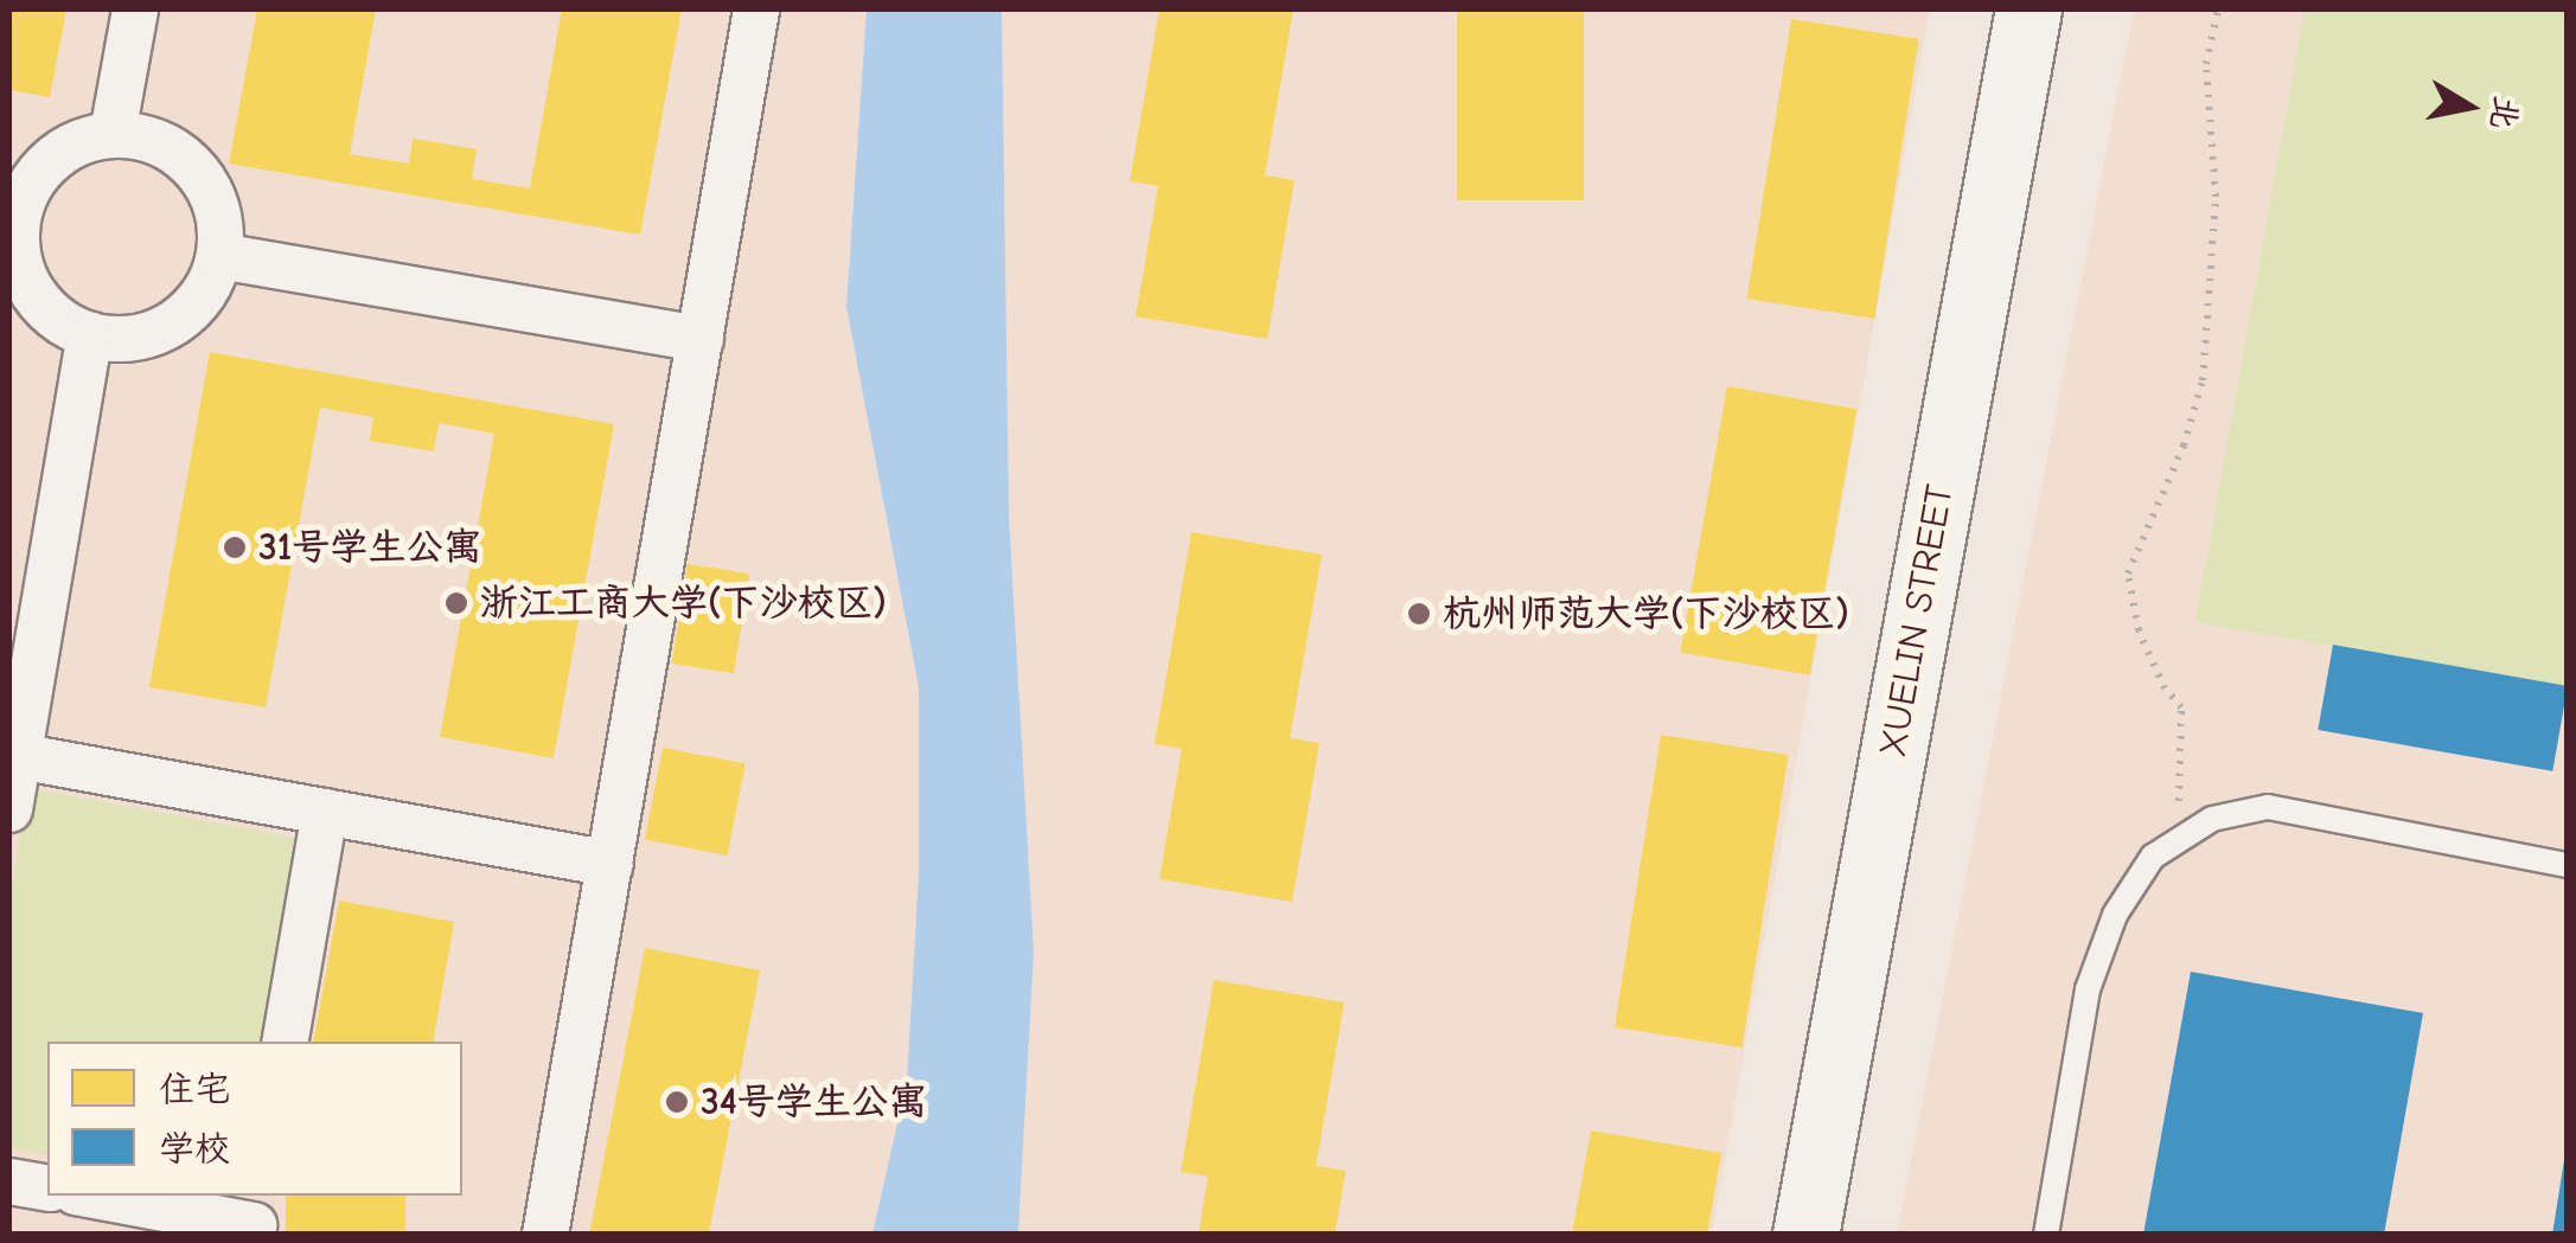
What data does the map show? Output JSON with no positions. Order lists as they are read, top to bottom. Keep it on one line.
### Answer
{"streets":{"main road":["XUELIN STREET"]},"places":["31号学生公寓","浙江工商大学(下沙校区)","杭州师范大学(下沙校区)","34号学生公寓"],"legend":["住宅","学校"],"north":"right"}
